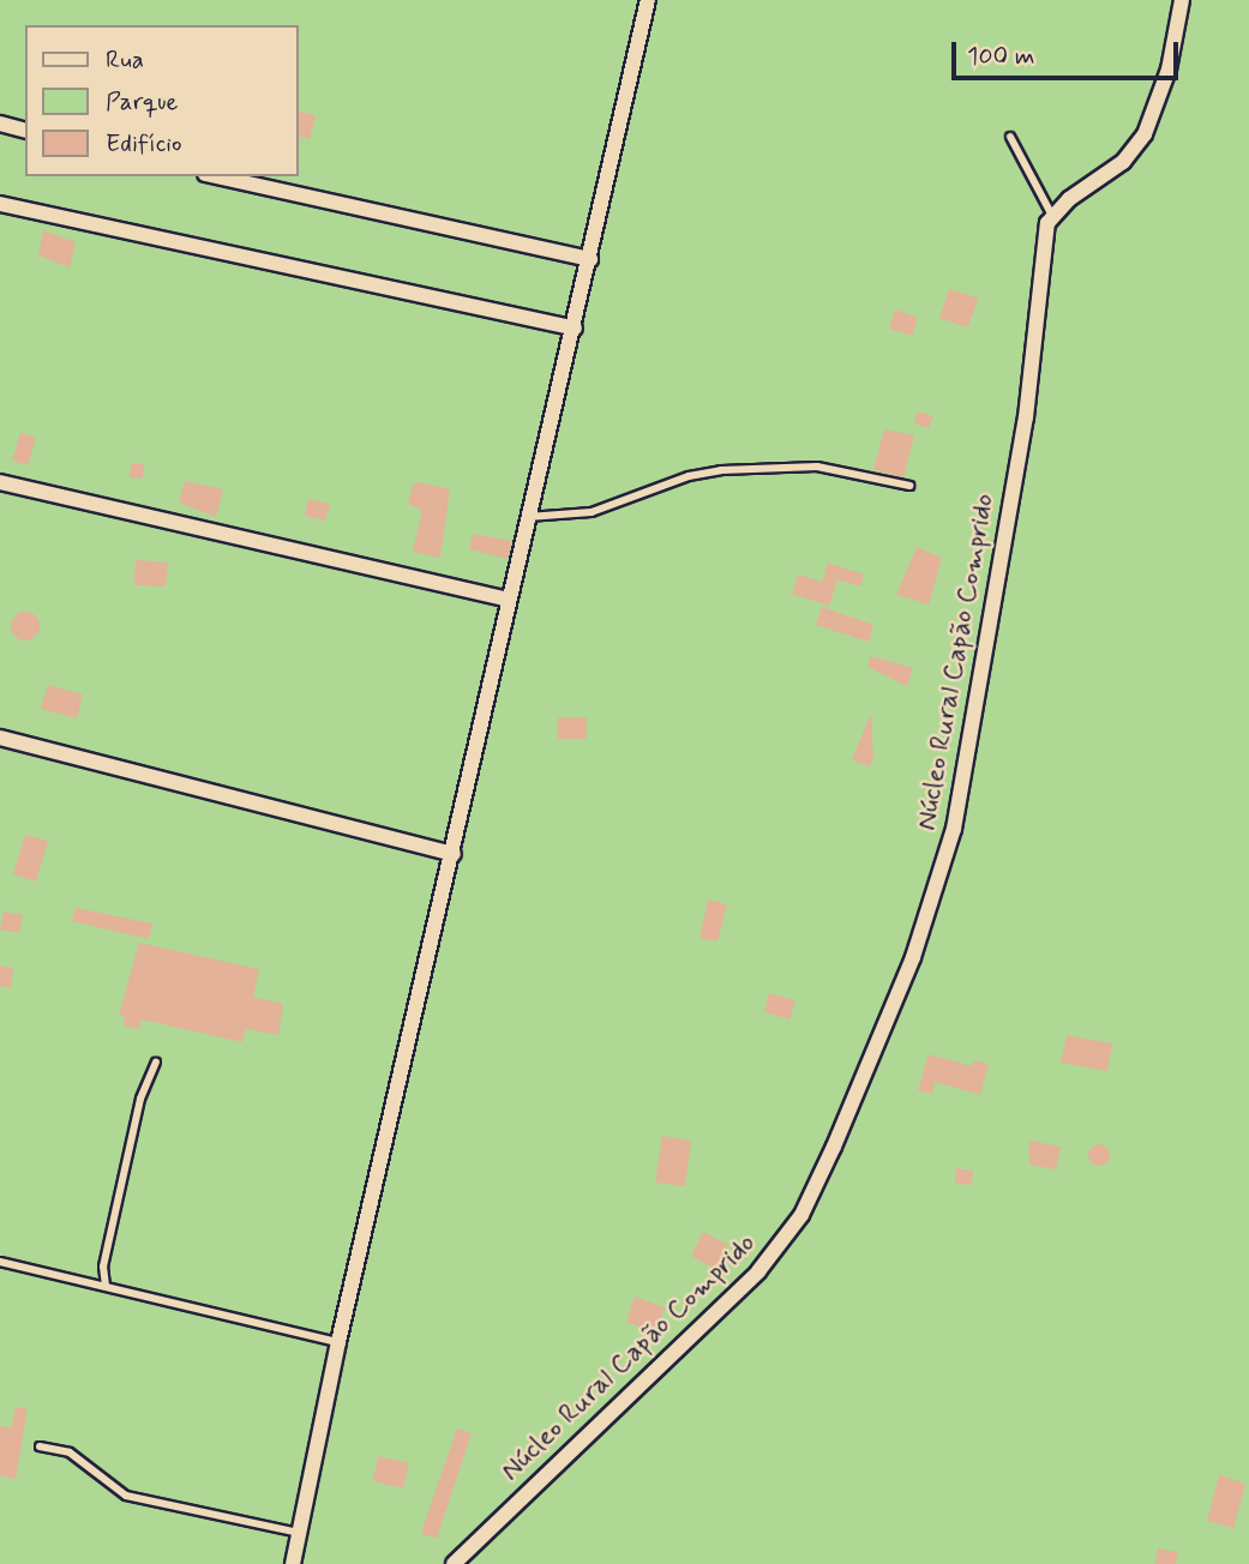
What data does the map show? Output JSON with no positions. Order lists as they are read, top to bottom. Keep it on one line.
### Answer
{"streets":{"street":["Núcleo Rural Capão Comprido"]},"legend":["Rua","Parque","Edifício"],"scale_bar":"100 m"}
